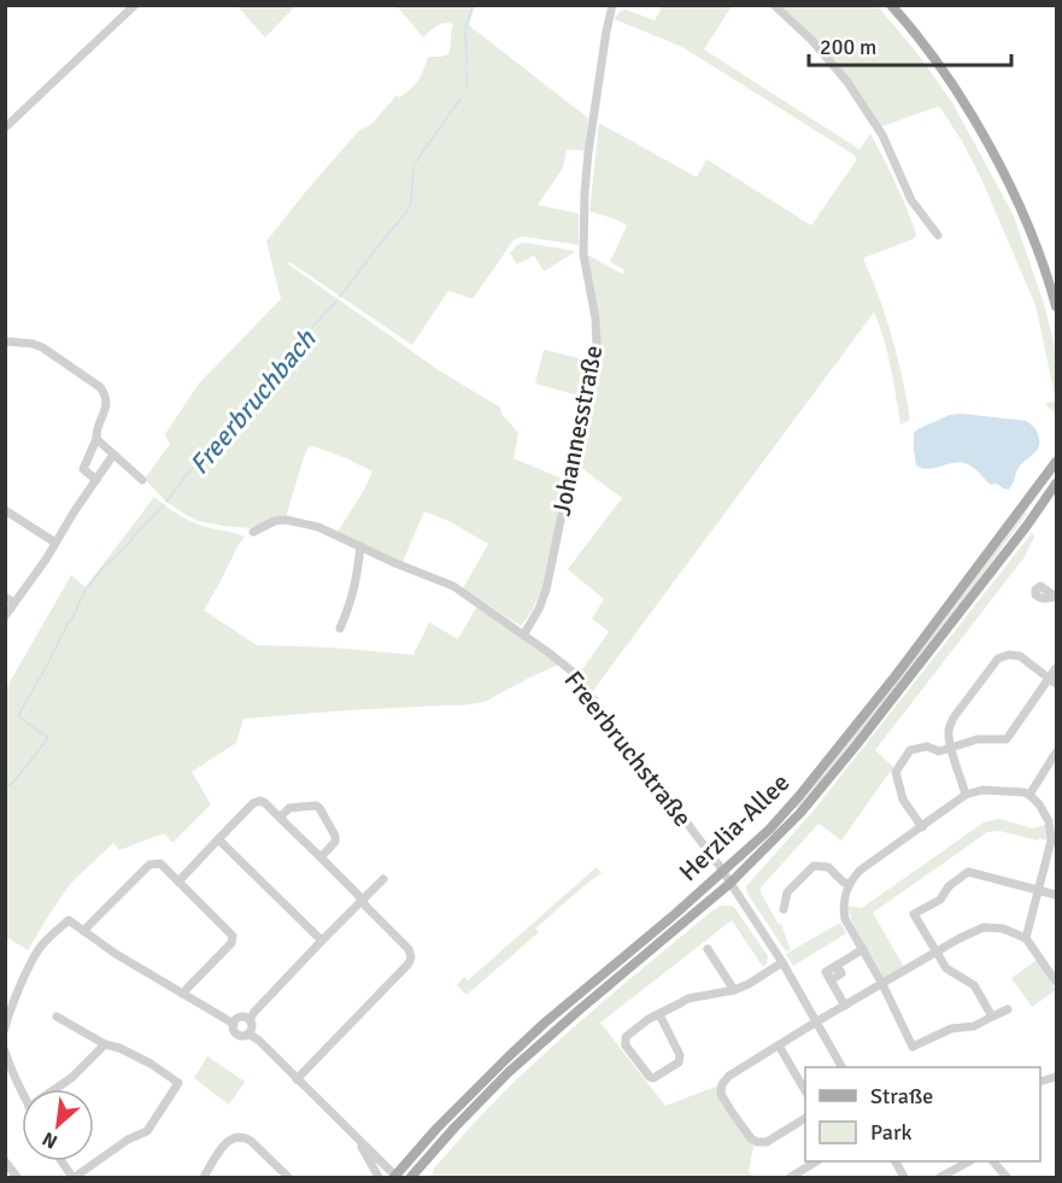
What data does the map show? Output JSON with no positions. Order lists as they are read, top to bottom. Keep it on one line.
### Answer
{"streets":{"main road":["Herzlia-Allee"],"street":["Johannesstraße","Freerbruchstraße"]},"crossings":[["Johannesstraße","Freerbruchstraße"],["Freerbruchstraße","Herzlia-Allee"]],"water":["Freerbruchbach"],"legend":["Straße","Park"],"scale_bar":"200 m","north":"bottom left"}
